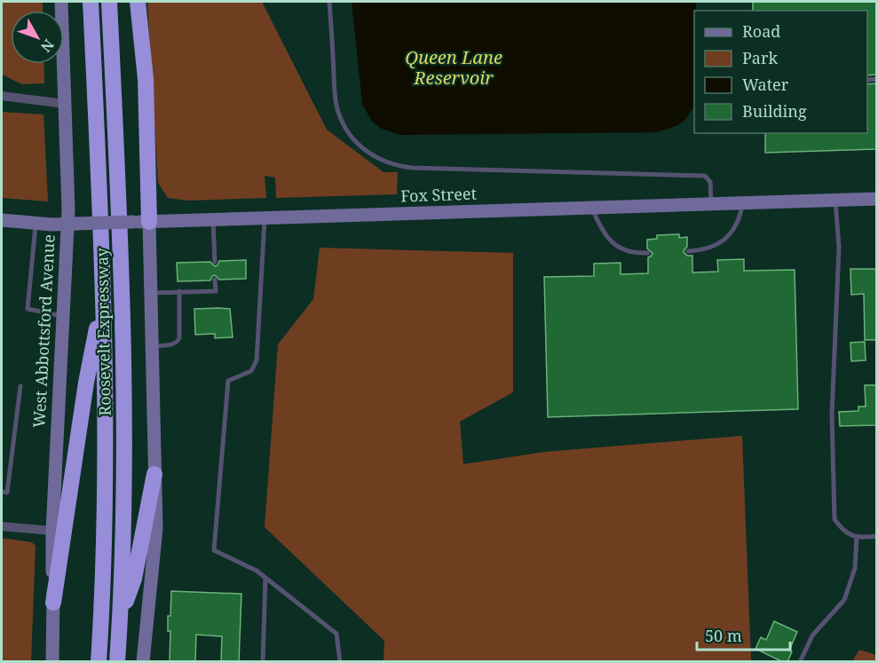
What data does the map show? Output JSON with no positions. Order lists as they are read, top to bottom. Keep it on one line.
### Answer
{"streets":{"highway":["Roosevelt Expressway"],"street":["Fox Street","West Abbottsford Avenue"]},"crossings":[["Fox Street","West Abbottsford Avenue"]],"water":["Queen Lane Reservoir"],"legend":["Road","Park","Water","Building"],"scale_bar":"50 m","north":"bottom right"}
